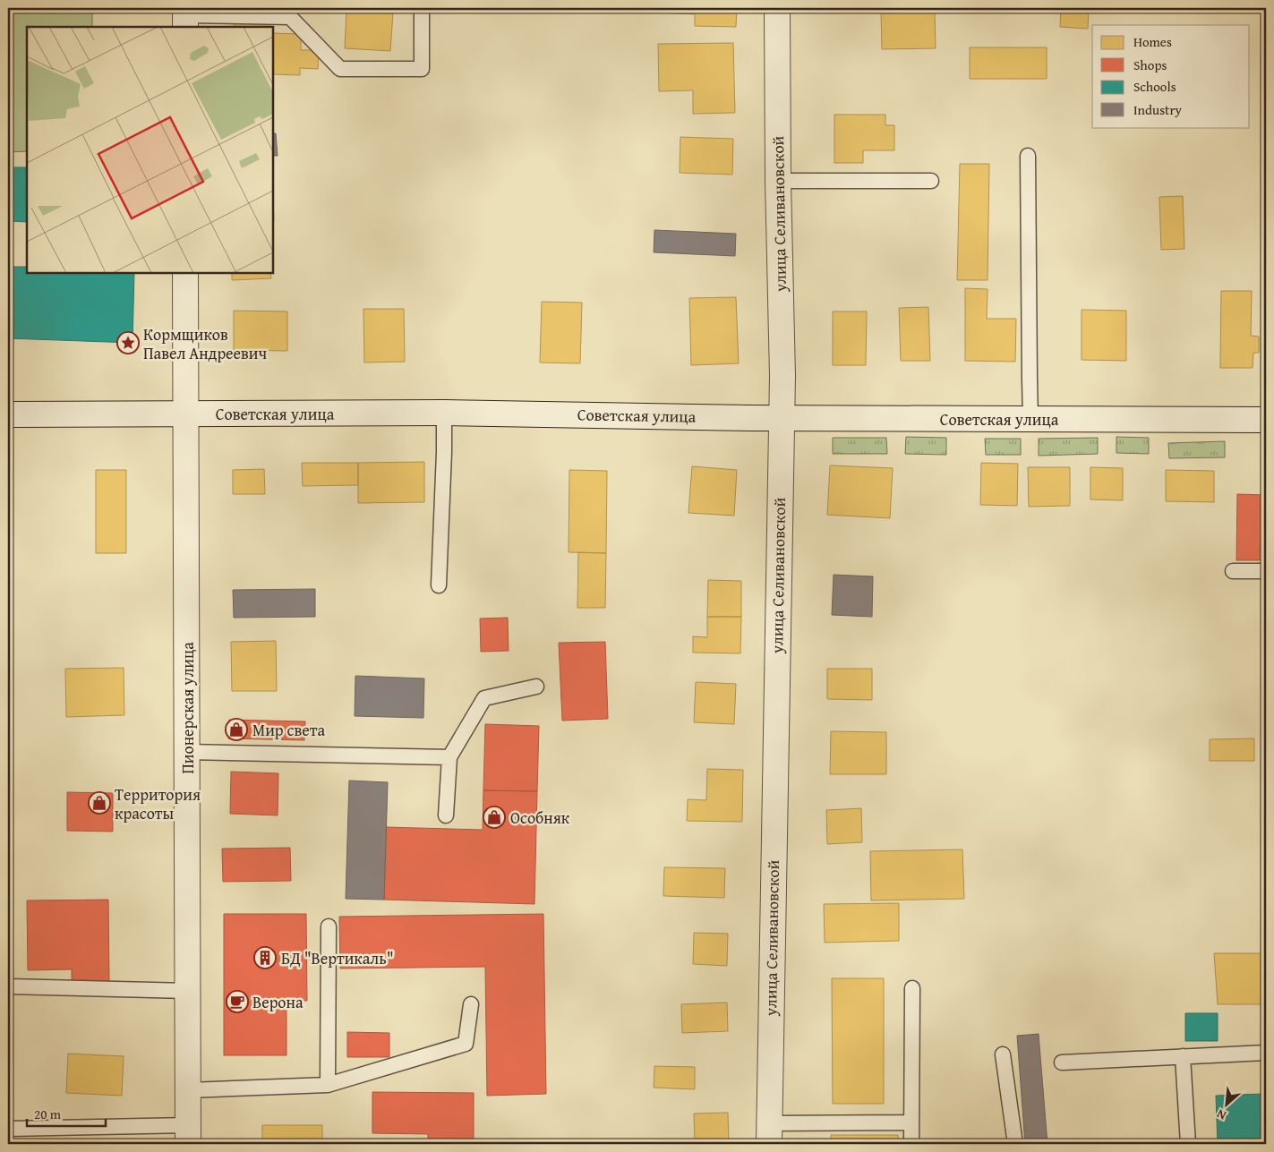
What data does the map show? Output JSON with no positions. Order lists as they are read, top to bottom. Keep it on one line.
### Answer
{"streets":{"street":["улица Селивановской","Советская улица","Пионерская улица"]},"crossings":[["улица Селивановской","Советская улица"],["Советская улица","Пионерская улица"]],"places":{"place":["Кормщиков Павел Андреевич"],"shop":["Мир света","Территория красоты","Особняк"],"building":["БД \"Вертикаль\""],"cafe":["Верона"]},"legend":["Homes","Shops","Schools","Industry"],"scale_bar":"20 m","north":"bottom left"}
